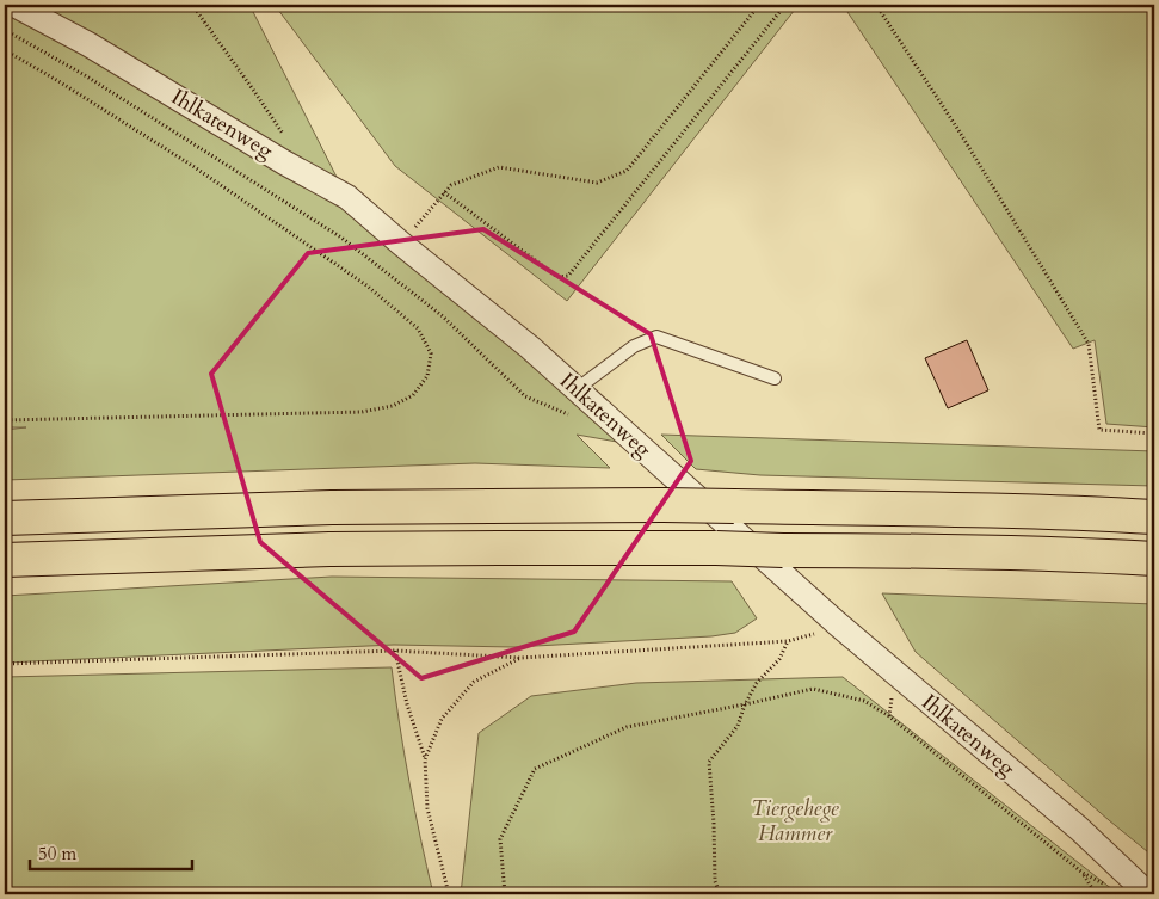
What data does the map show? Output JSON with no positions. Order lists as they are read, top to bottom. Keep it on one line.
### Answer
{"streets":{"street":["Ihlkatenweg"]},"parks":["Tiergehege Hammer"],"scale_bar":"50 m"}
